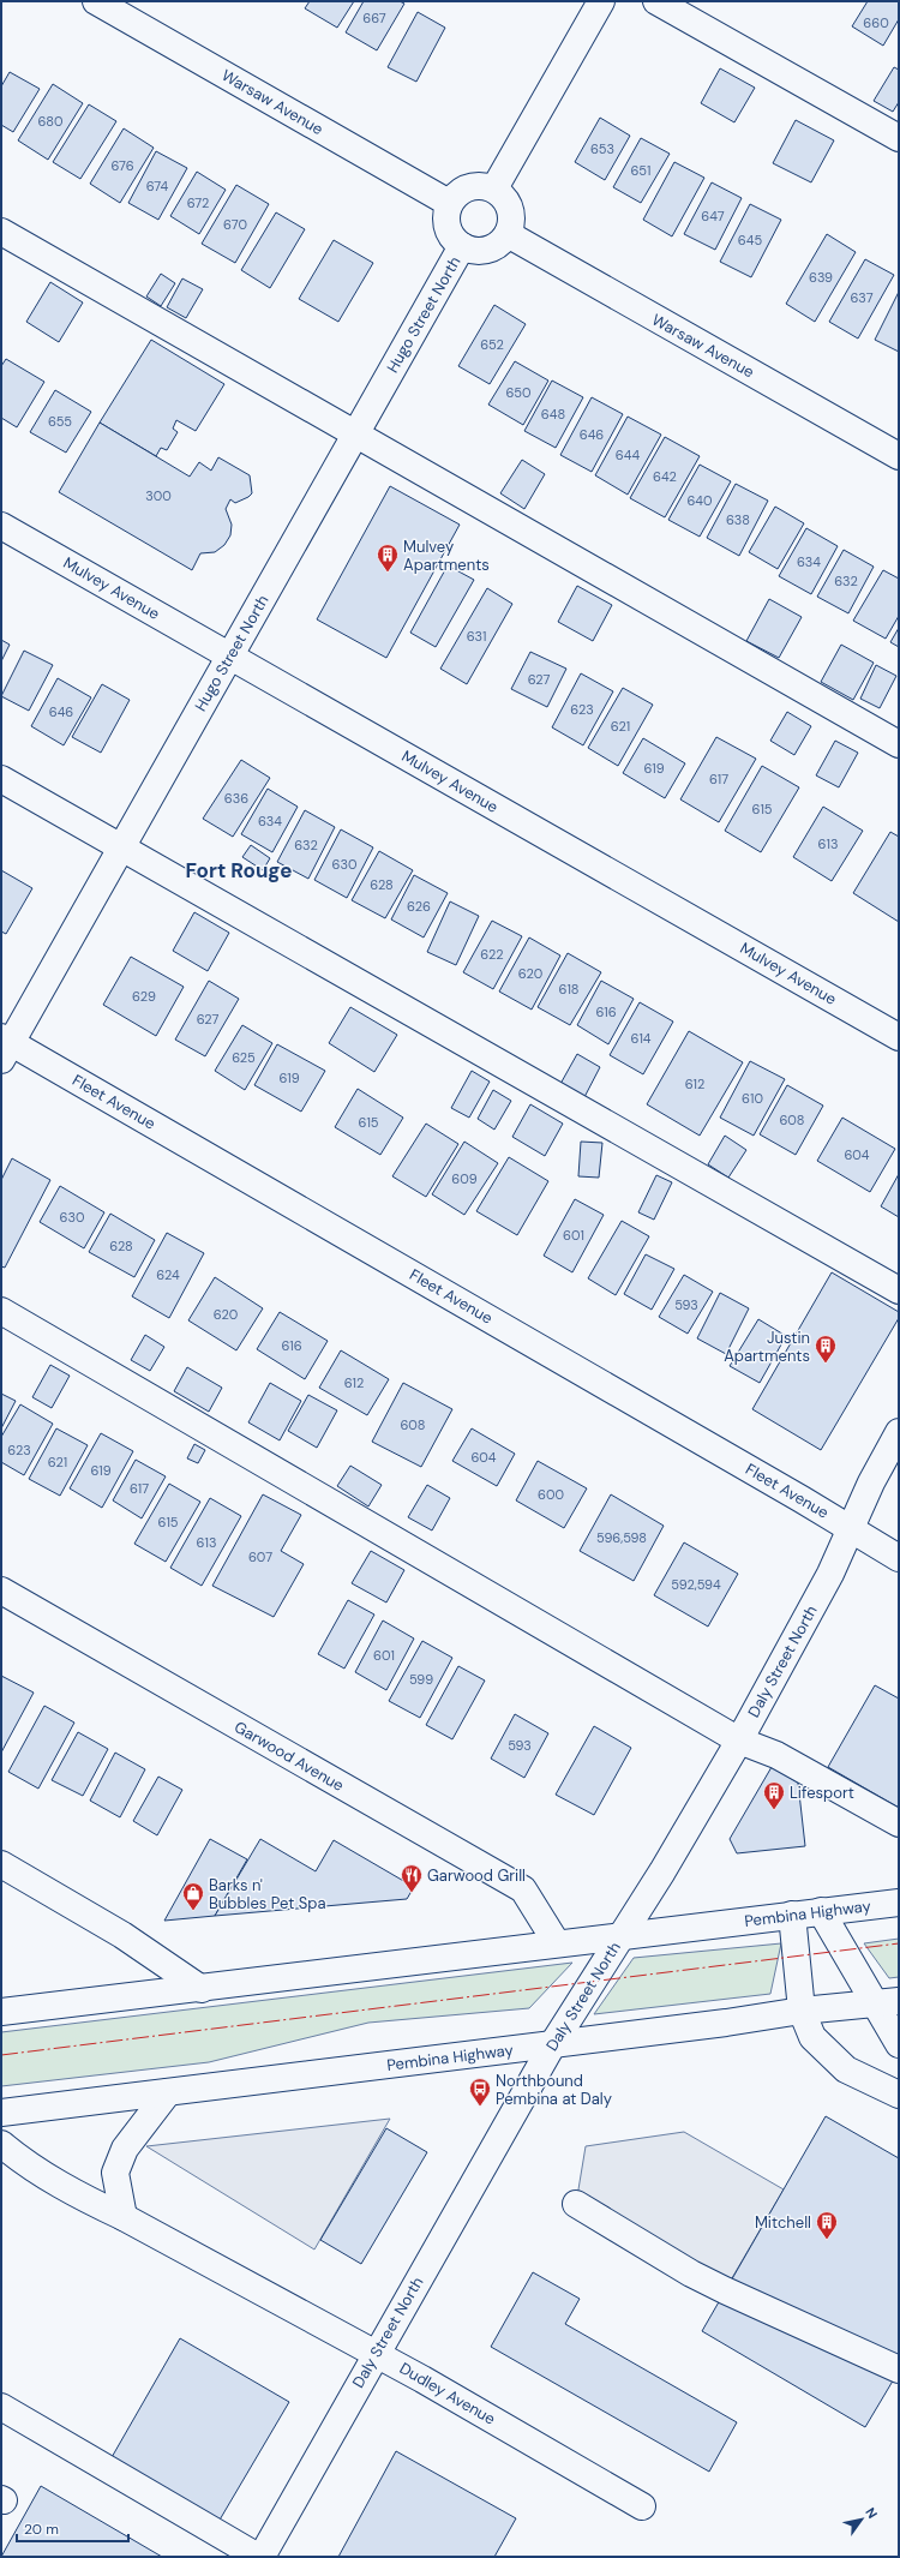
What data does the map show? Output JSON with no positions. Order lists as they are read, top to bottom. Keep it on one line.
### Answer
{"streets":{"street":["Warsaw Avenue","Hugo Street North","Mulvey Avenue","Fleet Avenue","Daly Street North","Garwood Avenue","Pembina Highway","Dudley Avenue"]},"crossings":[["Warsaw Avenue","Hugo Street North"],["Hugo Street North","Mulvey Avenue"],["Hugo Street North","Fleet Avenue"],["Fleet Avenue","Daly Street North"],["Daly Street North","Pembina Highway"],["Daly Street North","Dudley Avenue"],["Garwood Avenue","Pembina Highway"]],"districts":["Fort Rouge"],"places":{"building":["Mulvey Apartments","Justin Apartments","Lifesport","Mitchell"],"restaurant":["Garwood Grill"],"shop":["Barks n' Bubbles Pet Spa"],"bus stop":["Northbound Pembina at Daly"]},"house_numbers":["667","660","680","653","676","651","674","672","647","670","645","639","637","652","650","648","655","646","644","642","300","640","638","634","632","631","627","623","646","621","619","617","636","615","634","613","632","630","628","626","622","620","618","629","616","627","614","625","619","612","610","608","615","604","609","630","601","628","624","593","620","616","612","608","623","604","621","619","617","600","615","596,598","613","607","592,594","601","599","593"],"scale_bar":"20 m","north":"top right"}
